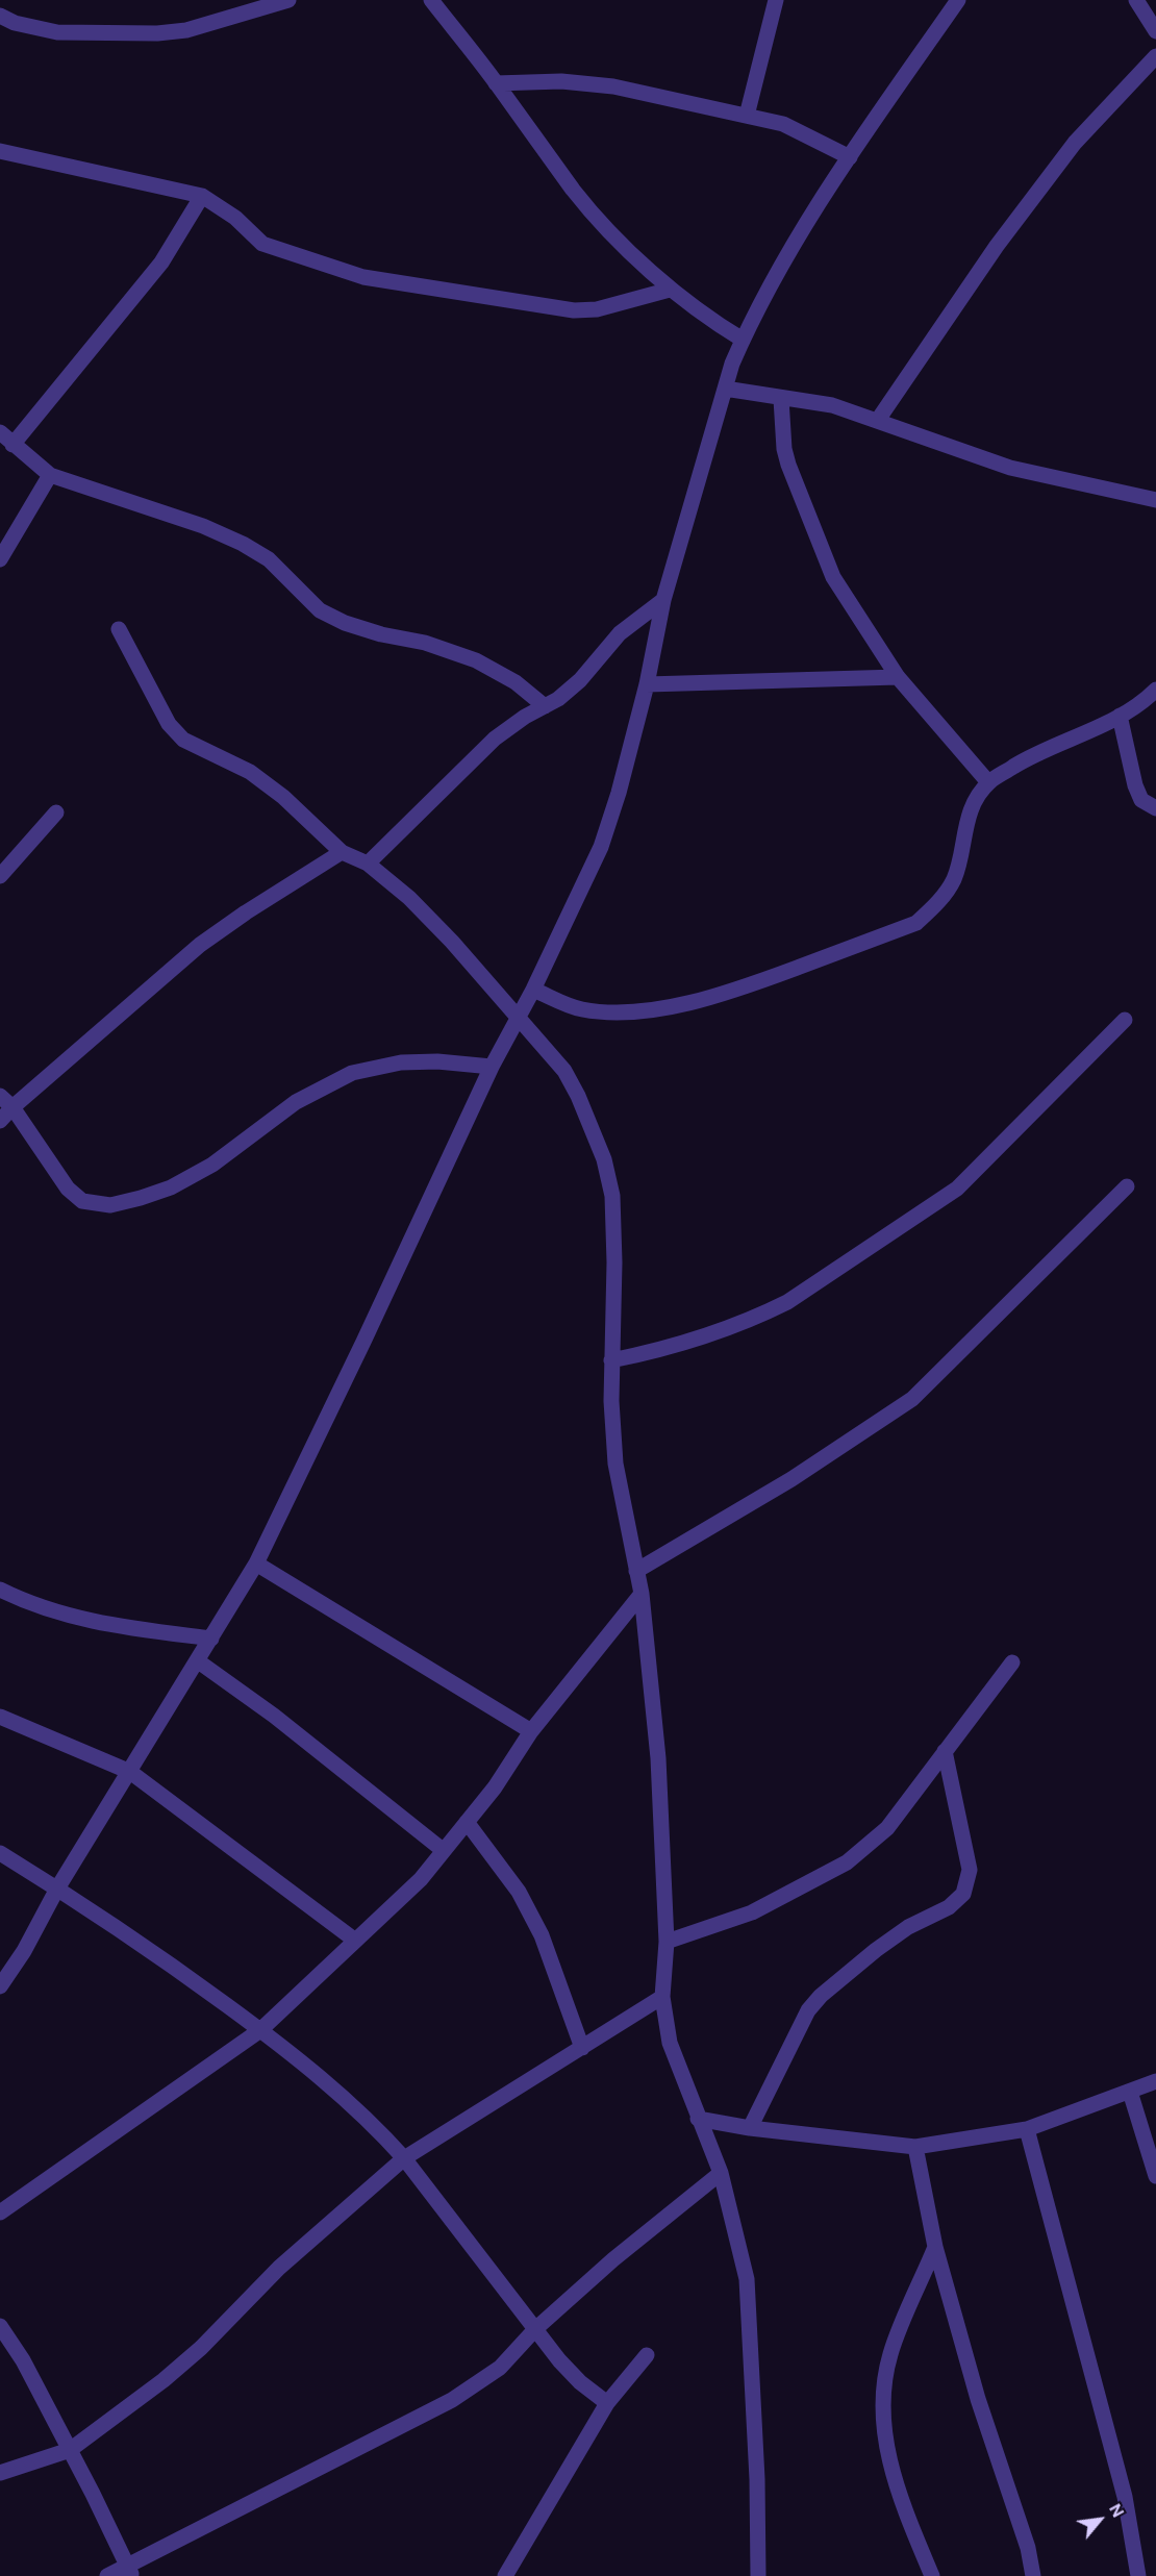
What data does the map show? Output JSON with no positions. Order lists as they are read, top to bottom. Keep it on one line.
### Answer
{"north":"top right"}
